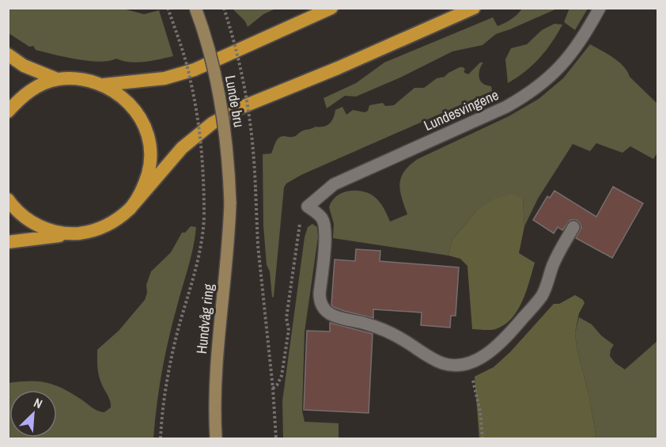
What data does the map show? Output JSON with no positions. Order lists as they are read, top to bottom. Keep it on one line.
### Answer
{"streets":{"main road":["Lunde bru","Hundvåg ring"],"street":["Lundesvingene"]},"crossings":[["Lunde bru","Hundvåg ring"]],"north":"top right"}
